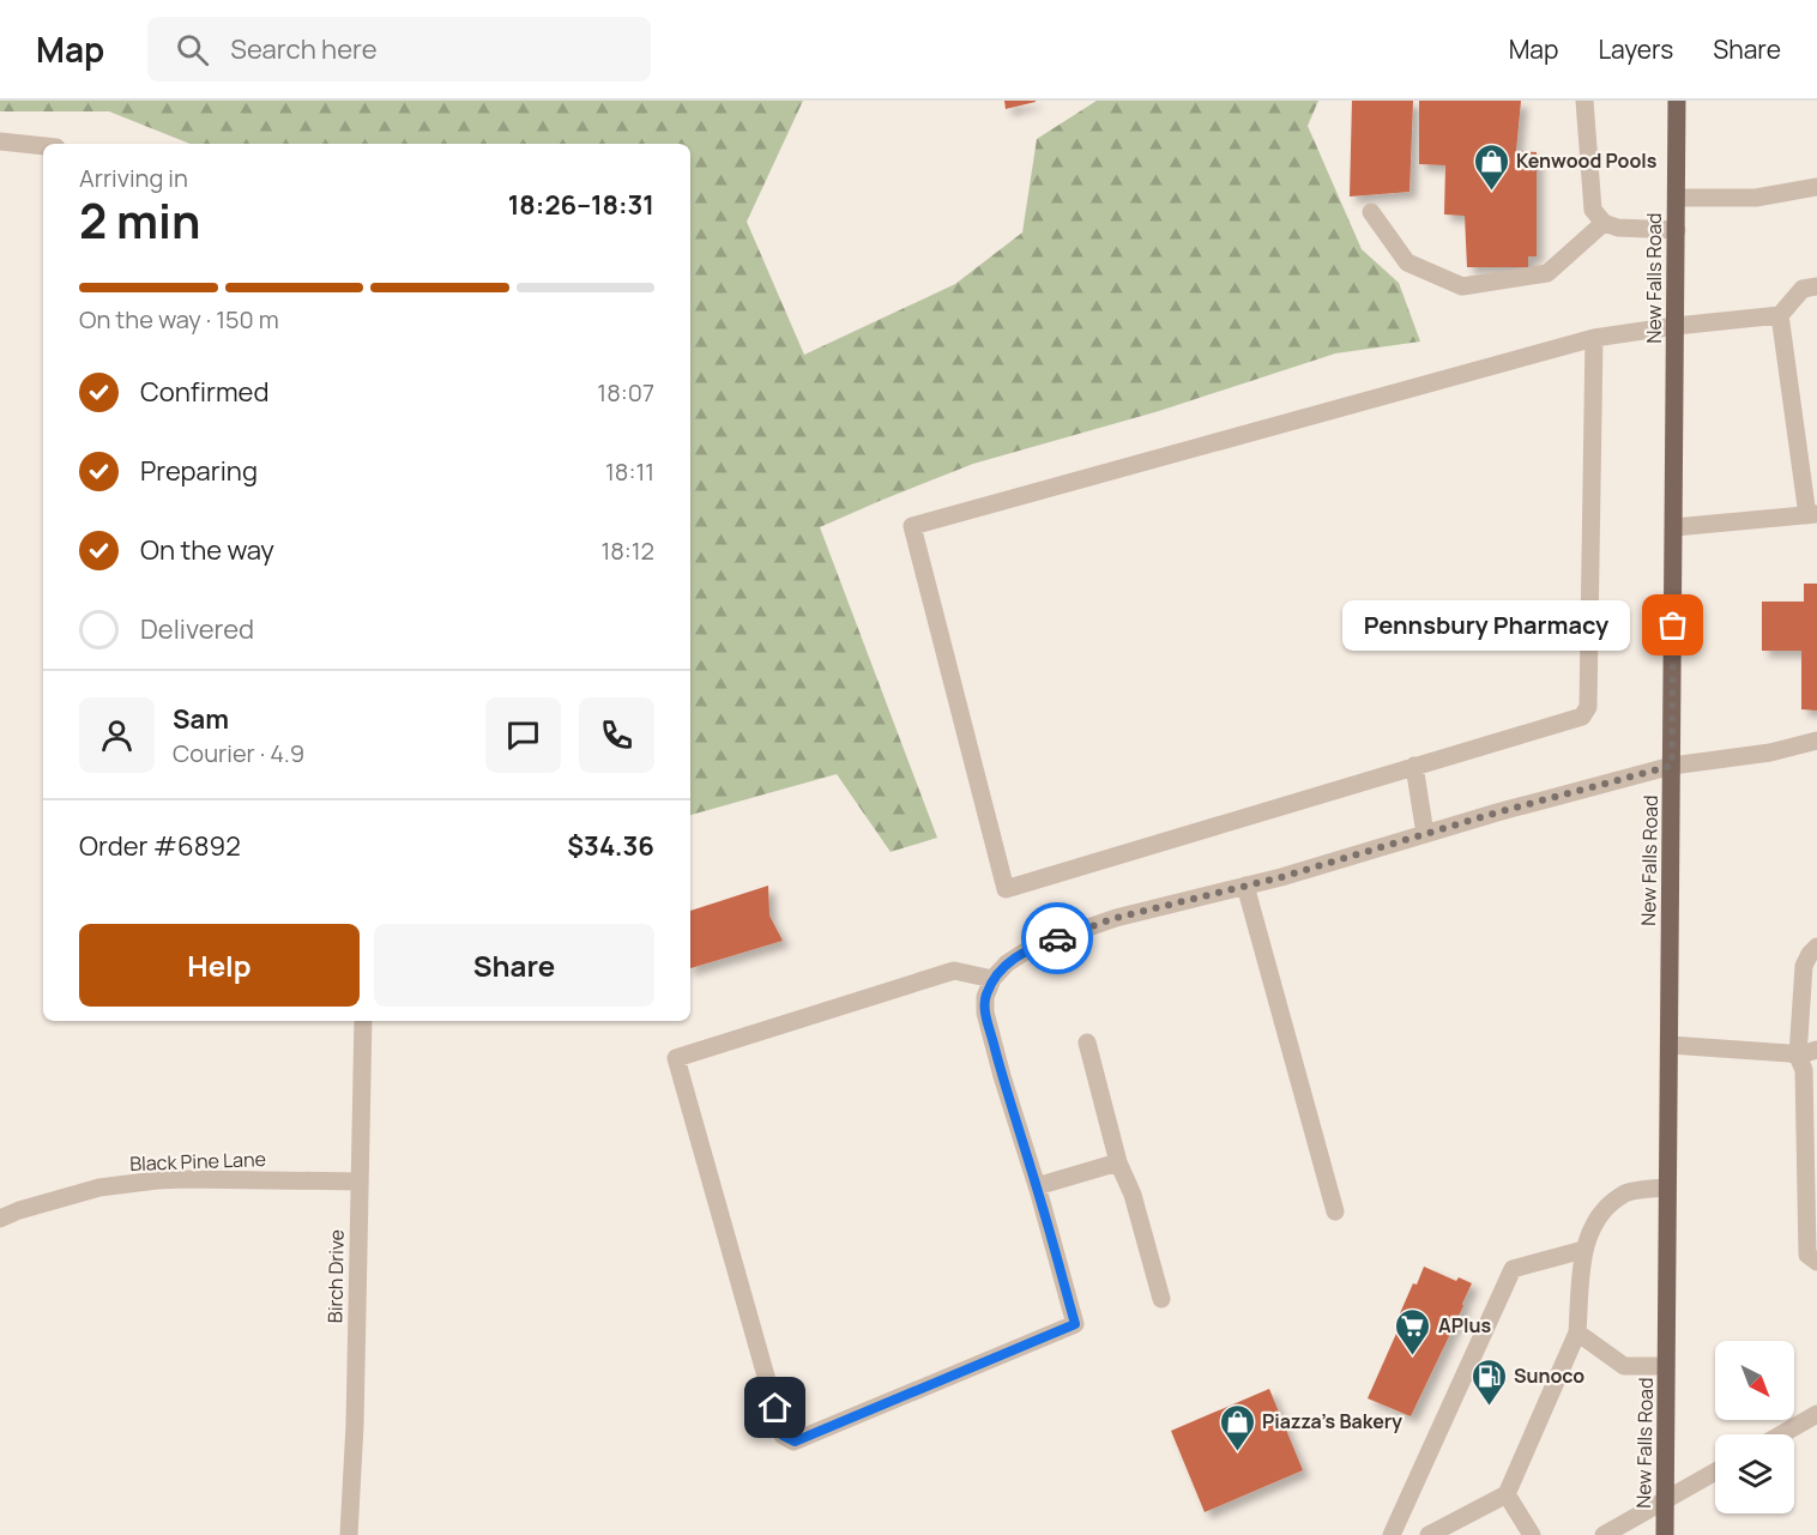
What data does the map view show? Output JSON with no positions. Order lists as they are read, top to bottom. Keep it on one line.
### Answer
{"streets":{"main road":["New Falls Road"],"street":["Black Pine Lane","Birch Drive"]},"crossings":[["Black Pine Lane","Birch Drive"]],"places":{"shop":["Kenwood Pools","Piazza's Bakery"],"other":["Pennsbury Pharmacy"],"supermarket":["APlus"],"fuel station":["Sunoco"]},"north":"bottom right","page":{"header":"Map","search":"Search here","nav":["Map","Layers","Share"],"heading":["2 min","Arriving in","18:26–18:31"],"panel":["Sam","Courier · 4.9","Order #6892","$34.36"],"bar":"On the way · 150 m","list":[["Confirmed","18:07"],["Preparing","18:11"],["On the way","18:12"],"Delivered"],"bubble":"Pennsbury Pharmacy","buttons":["Help","Share"]}}
